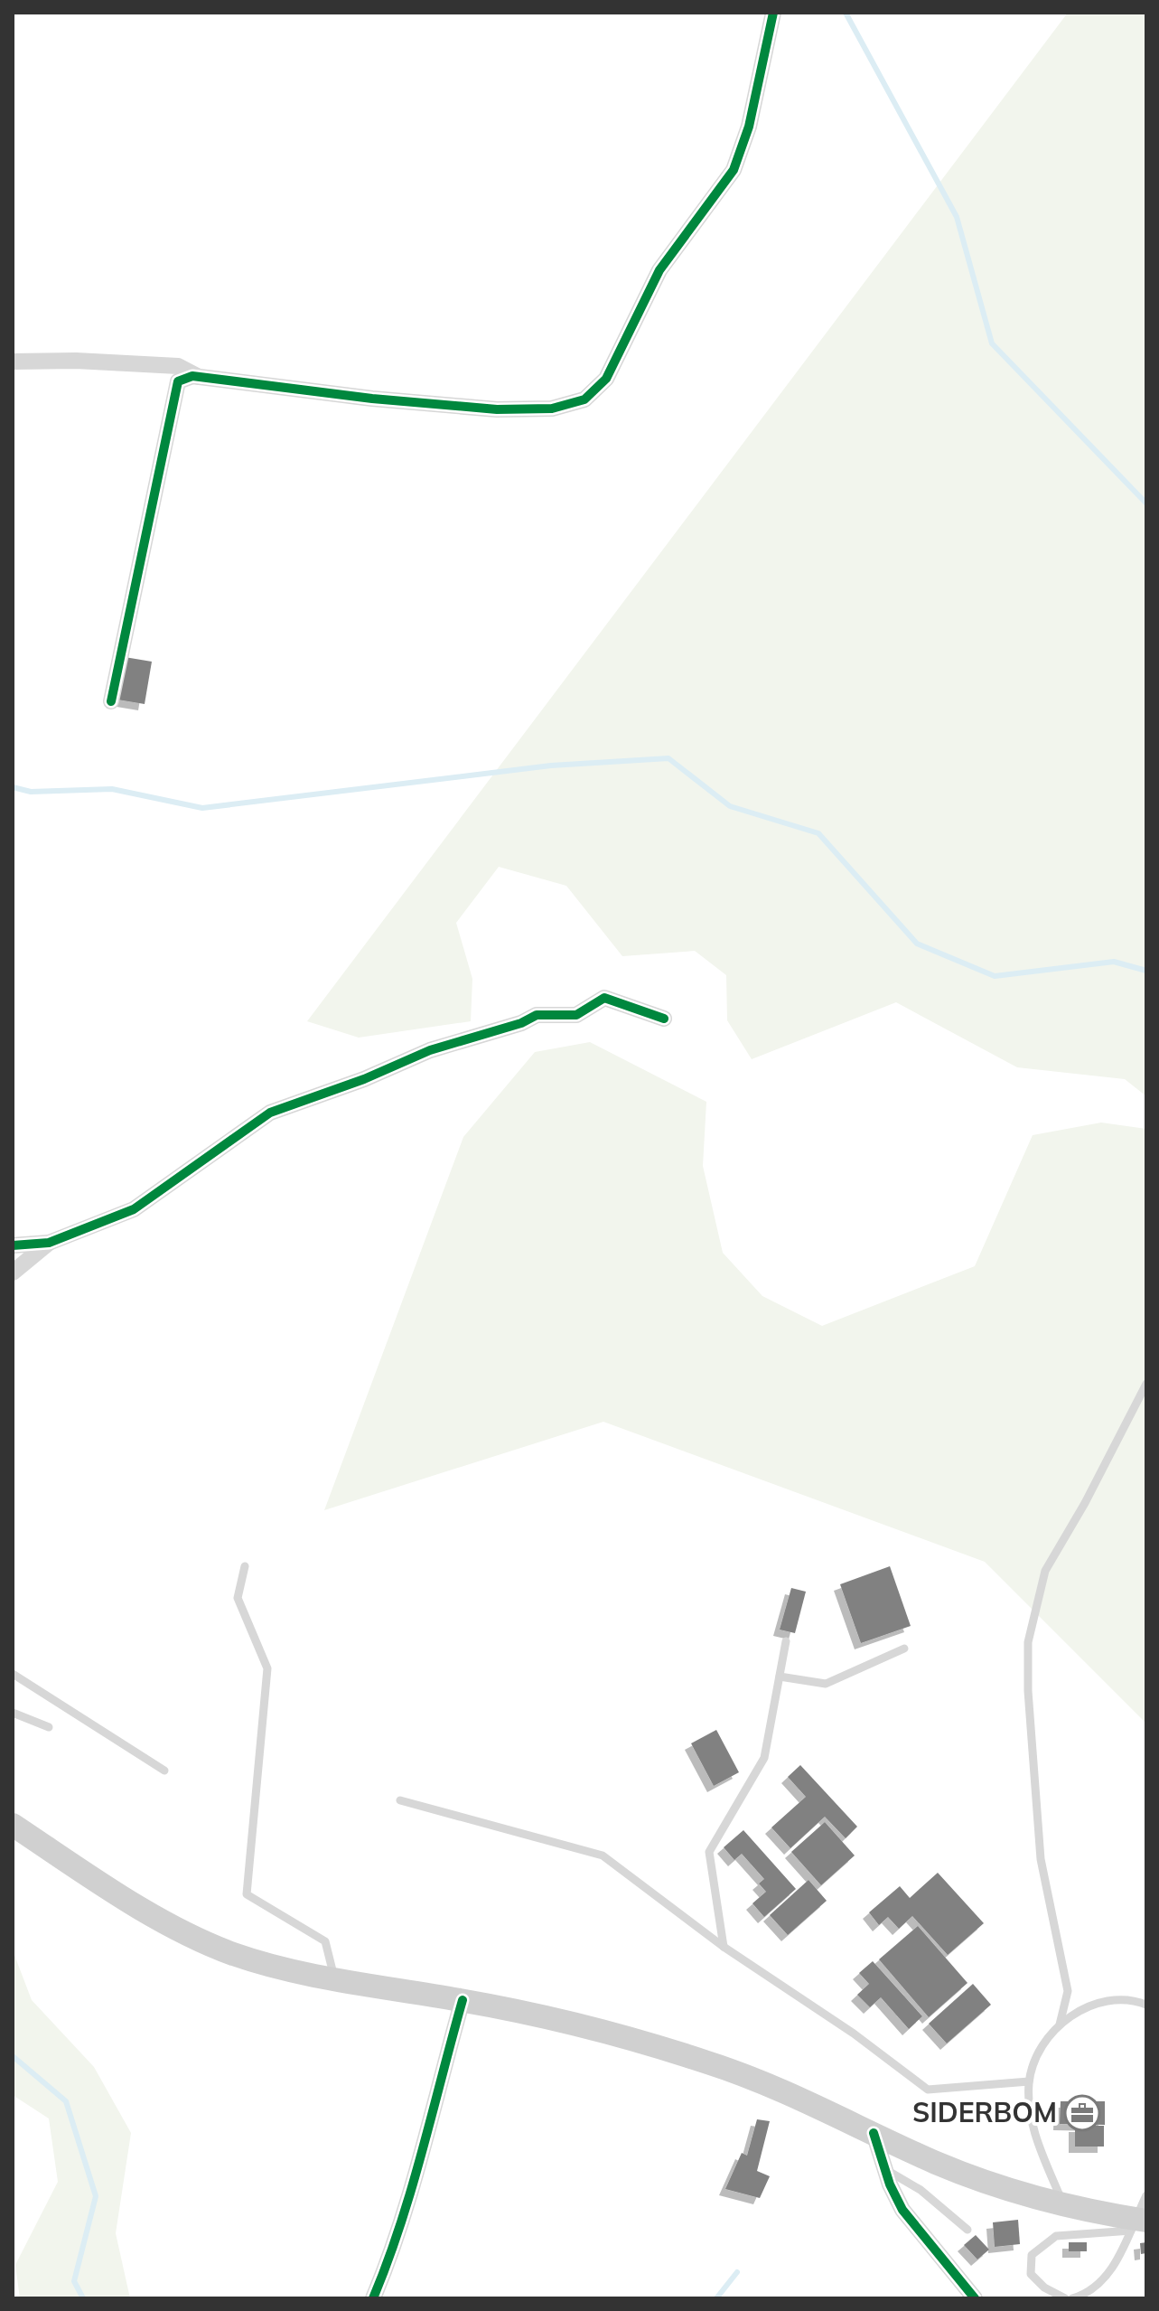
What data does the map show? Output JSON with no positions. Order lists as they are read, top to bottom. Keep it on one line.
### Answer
{"places":{"office":["SIDERBOM"]}}
